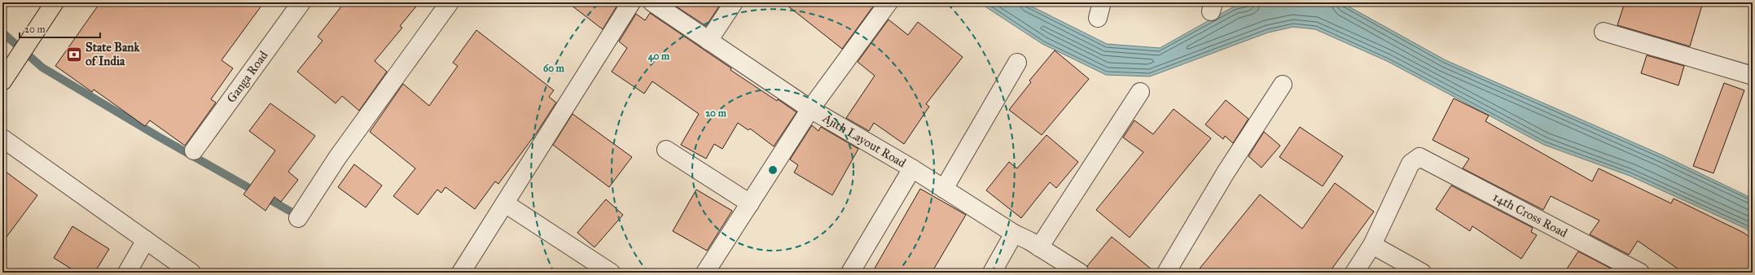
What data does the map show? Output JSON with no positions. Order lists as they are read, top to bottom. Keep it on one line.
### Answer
{"streets":{"street":["Ganga Road","Ajith Layout Road","14th Cross Road"]},"places":{"bank":["State Bank of India"]},"scale_bar":"20 m","rings":["40 m","60 m","20 m"]}
